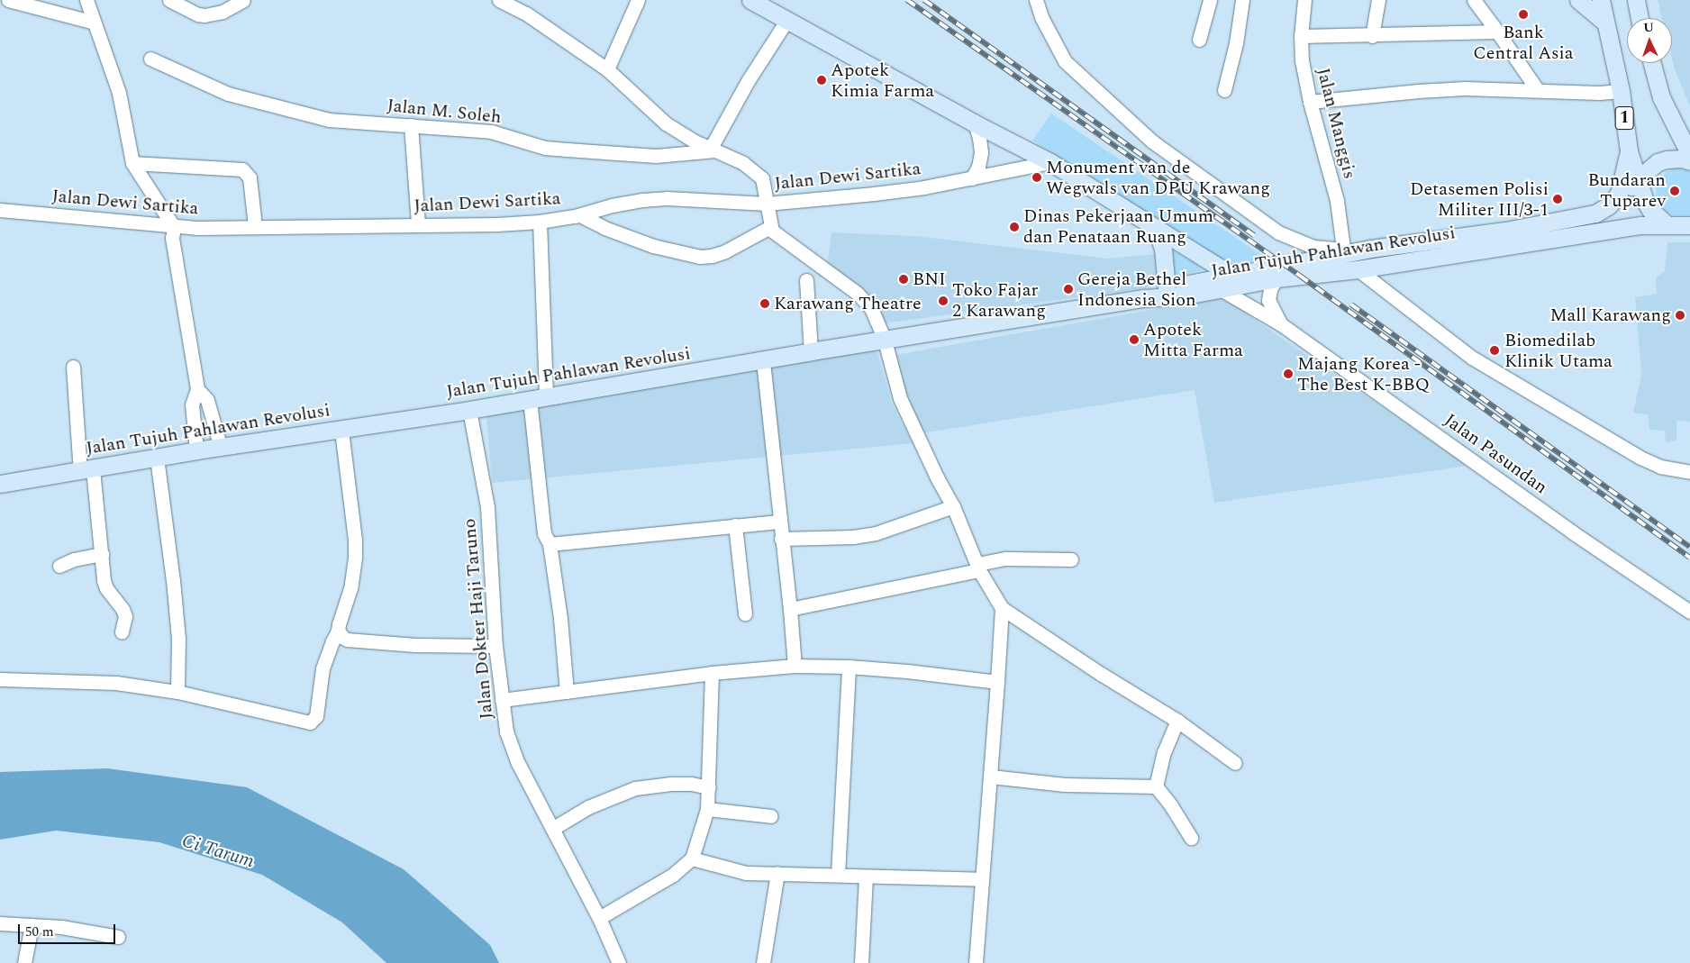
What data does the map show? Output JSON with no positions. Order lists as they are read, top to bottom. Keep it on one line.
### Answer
{"streets":{"main road":["1","Jalan Tujuh Pahlawan Revolusi"],"street":["Jalan M. Soleh","Jalan Manggis","Jalan Dewi Sartika","Jalan Pasundan","Jalan Dokter Haji Taruno"]},"crossings":[["Jalan M. Soleh","Jalan Dewi Sartika"],["1","Jalan Tujuh Pahlawan Revolusi"],["Jalan Manggis","Jalan Tujuh Pahlawan Revolusi"],["Jalan Tujuh Pahlawan Revolusi","Jalan Pasundan"],["Jalan Tujuh Pahlawan Revolusi","Jalan Dokter Haji Taruno"]],"water":["Ci Tarum"],"places":["Bank Central Asia","Apotek Kimia Farma","Monument van de Wegwals van DPU Krawang","Bundaran Tuparev","Detasemen Polisi Militer III/3-1","Dinas Pekerjaan Umum dan Penataan Ruang","BNI","Gereja Bethel Indonesia Sion","Toko Fajar 2 Karawang","Karawang Theatre","Mall Karawang","Apotek Mitta Farma","Biomedilab Klinik Utama","Majang Korea - The Best K-BBQ"],"scale_bar":"50 m","north":"top"}
